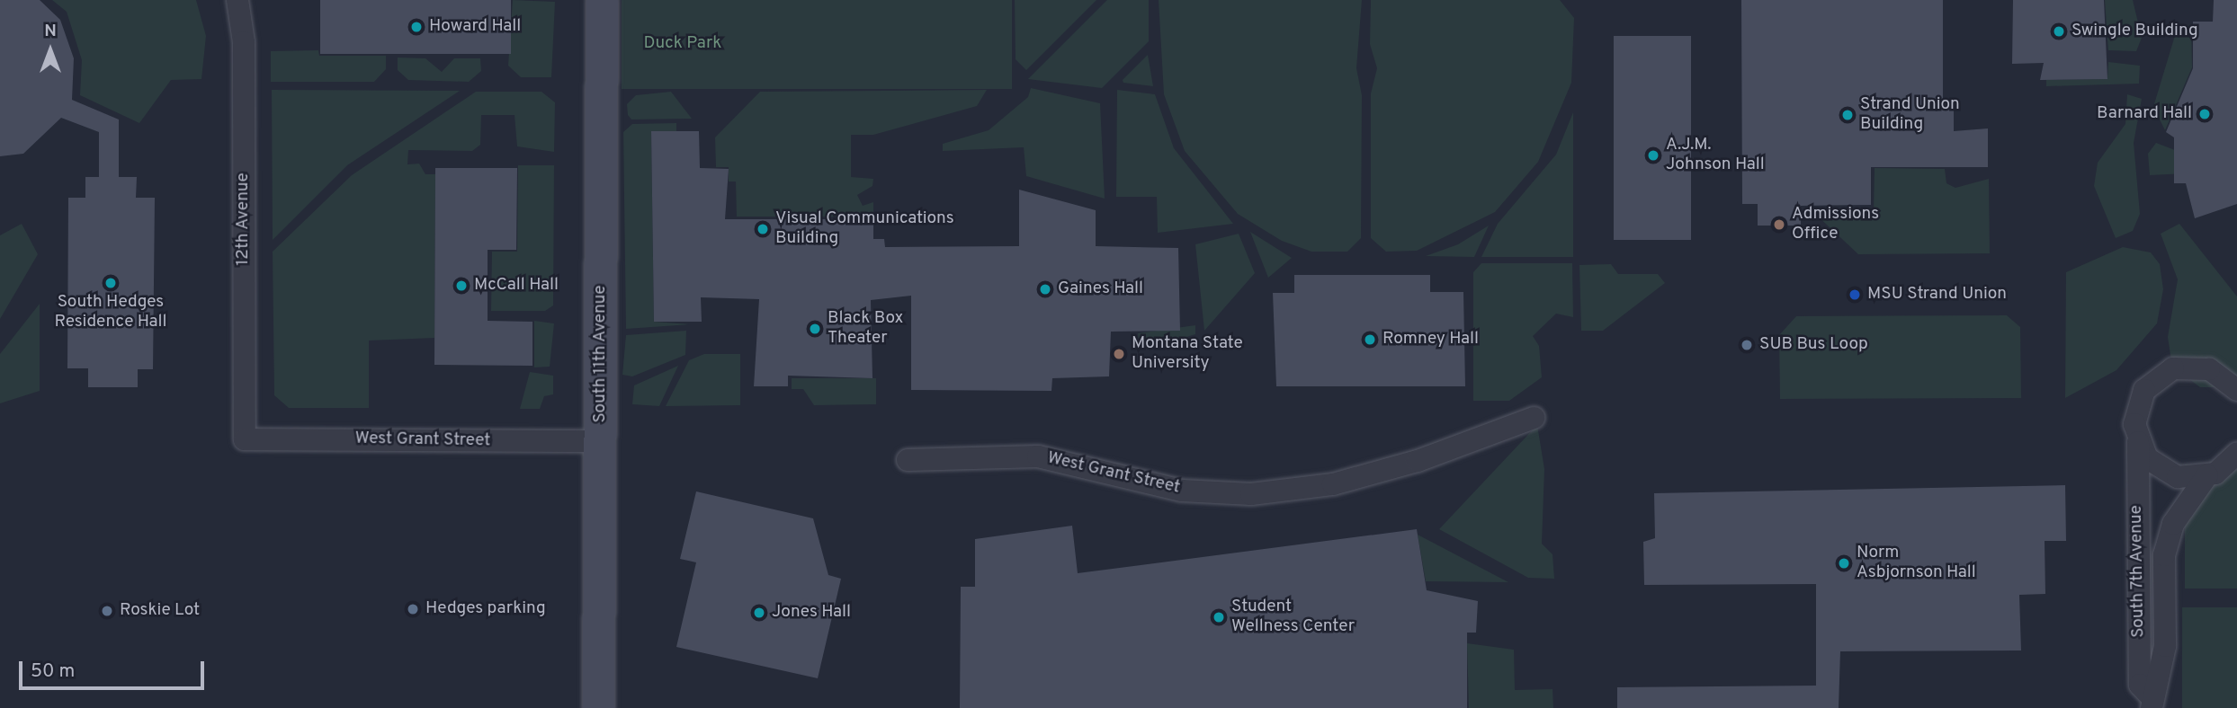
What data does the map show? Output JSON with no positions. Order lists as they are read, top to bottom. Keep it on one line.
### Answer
{"streets":{"street":["12th Avenue","South 11th Avenue","West Grant Street","South 7th Avenue"]},"crossings":[["12th Avenue","West Grant Street"],["South 11th Avenue","West Grant Street"]],"parks":["Duck Park"],"places":["Howard Hall","Swingle Building","Barnard Hall","Strand Union Building","A.J.M. Johnson Hall","Admissions Office","Visual Communications Building","South Hedges Residence Hall","McCall Hall","Gaines Hall","MSU Strand Union","Black Box Theater","Romney Hall","SUB Bus Loop","Montana State University","Norm Asbjornson Hall","Hedges parking","Roskie Lot","Jones Hall","Student Wellness Center"],"scale_bar":"50 m","north":"top"}
